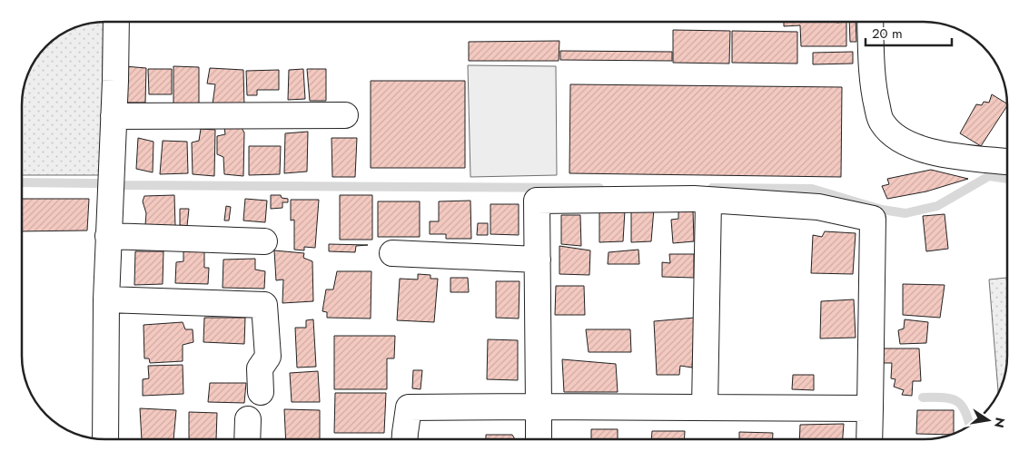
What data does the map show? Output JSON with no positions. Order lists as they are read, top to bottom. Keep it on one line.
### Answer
{"scale_bar":"20 m","north":"right"}
